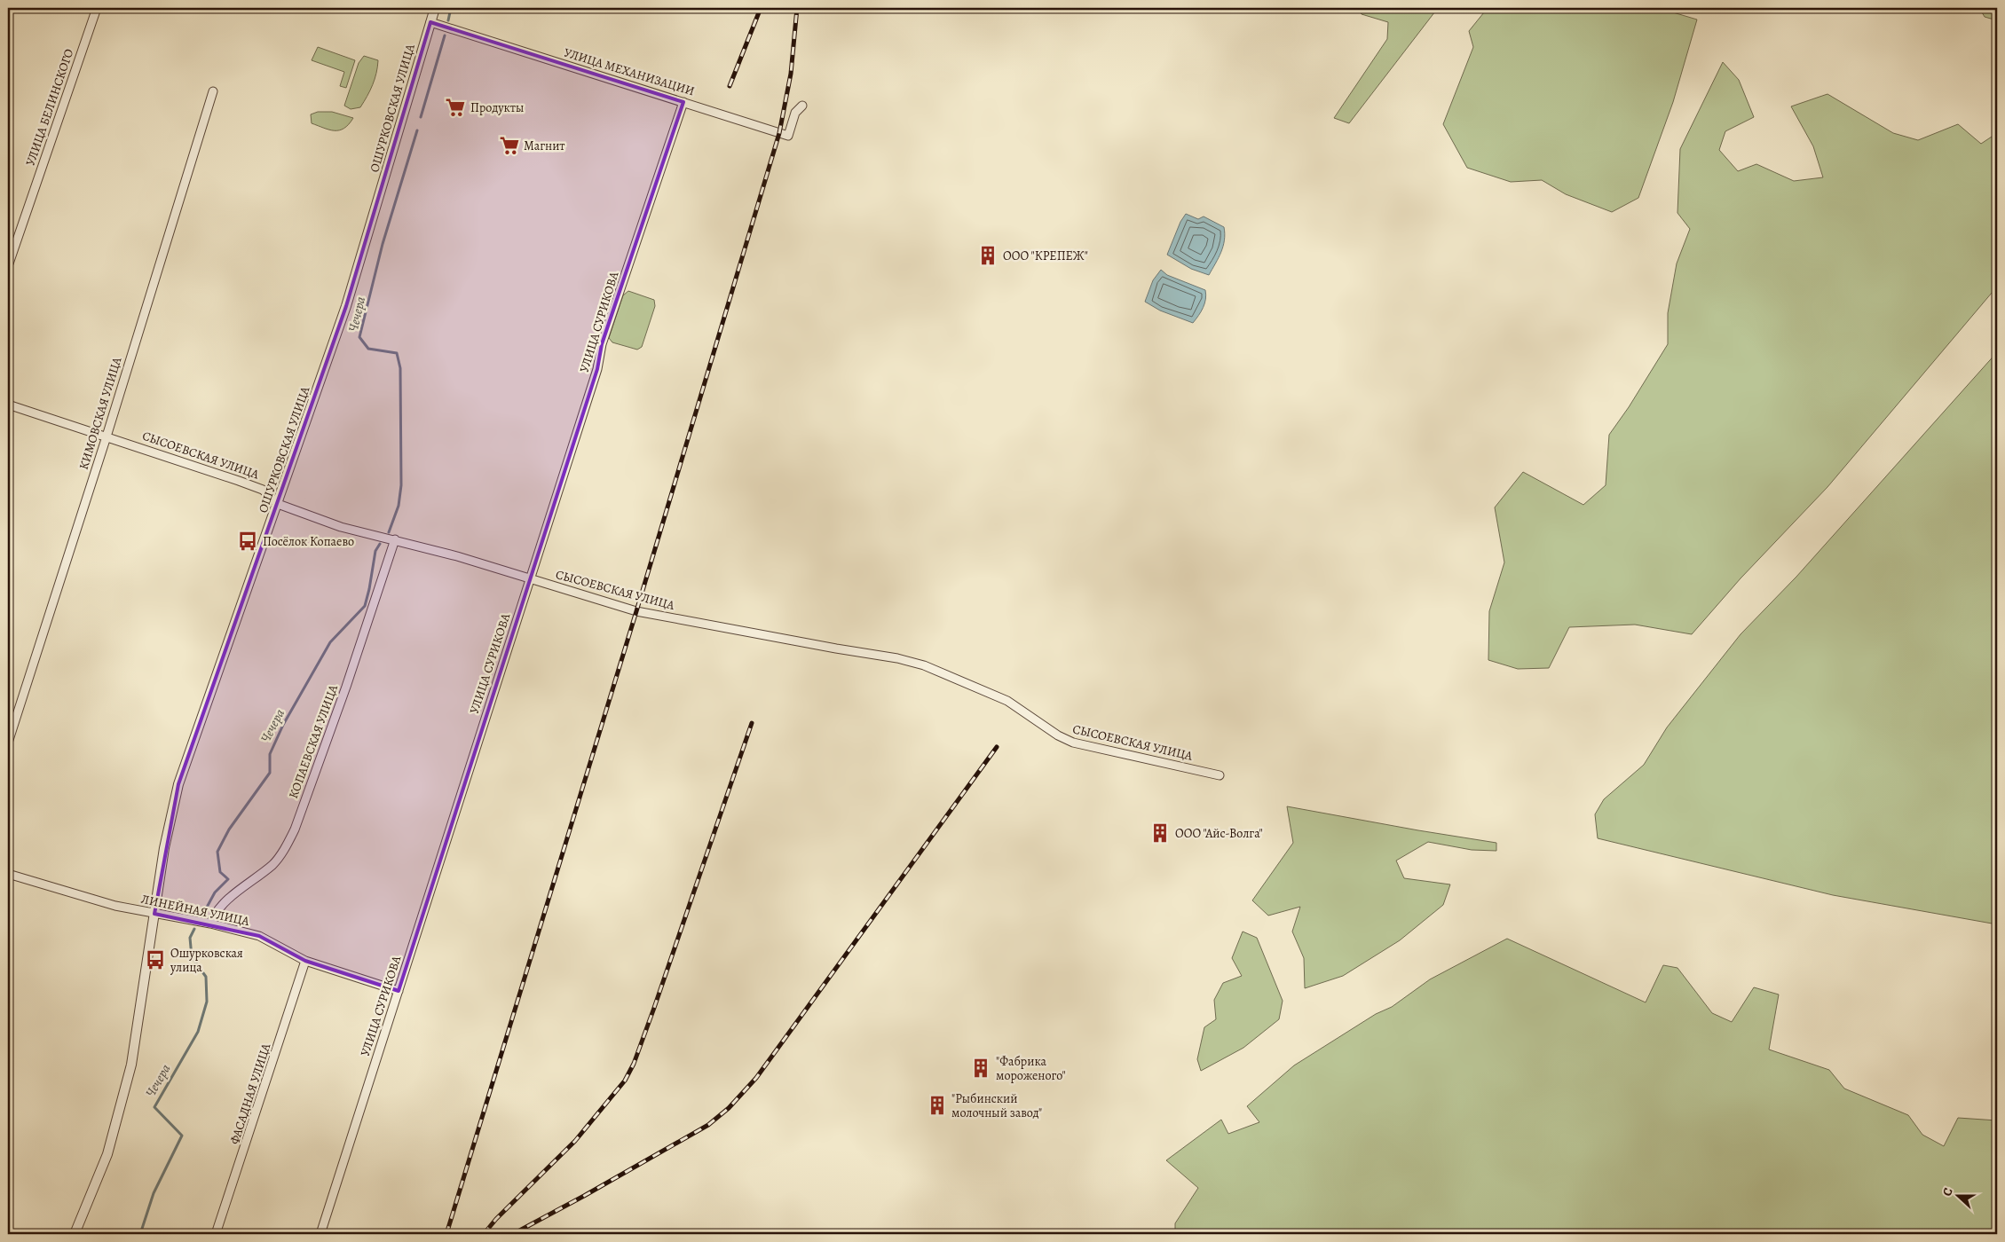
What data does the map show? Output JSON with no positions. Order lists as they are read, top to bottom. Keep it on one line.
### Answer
{"streets":{"street":["УЛИЦА МЕХАНИЗАЦИИ","УЛИЦА БЕЛИНСКОГО","ОШУРКОВСКАЯ УЛИЦА","УЛИЦА СУРИКОВА","КИМОВСКАЯ УЛИЦА","СЫСОЕВСКАЯ УЛИЦА","КОПАЕВСКАЯ УЛИЦА","ЛИНЕЙНАЯ УЛИЦА","ФАСАДНАЯ УЛИЦА"]},"crossings":[["УЛИЦА МЕХАНИЗАЦИИ","ОШУРКОВСКАЯ УЛИЦА"],["УЛИЦА МЕХАНИЗАЦИИ","УЛИЦА СУРИКОВА"],["ОШУРКОВСКАЯ УЛИЦА","СЫСОЕВСКАЯ УЛИЦА"],["ОШУРКОВСКАЯ УЛИЦА","ЛИНЕЙНАЯ УЛИЦА"],["УЛИЦА СУРИКОВА","СЫСОЕВСКАЯ УЛИЦА"],["УЛИЦА СУРИКОВА","ЛИНЕЙНАЯ УЛИЦА"],["КИМОВСКАЯ УЛИЦА","СЫСОЕВСКАЯ УЛИЦА"],["СЫСОЕВСКАЯ УЛИЦА","КОПАЕВСКАЯ УЛИЦА"],["КОПАЕВСКАЯ УЛИЦА","ЛИНЕЙНАЯ УЛИЦА"],["ЛИНЕЙНАЯ УЛИЦА","ФАСАДНАЯ УЛИЦА"]],"water":["Чечера"],"places":{"supermarket":["Продукты","Магнит"],"building":["ООО \"КРЕПЕЖ\"","ООО \"Айс-Волга\"","\"Фабрика мороженого\"","\"Рыбинский молочный завод\""],"bus stop":["Посёлок Копаево","Ошурковская улица"]},"north":"left"}
